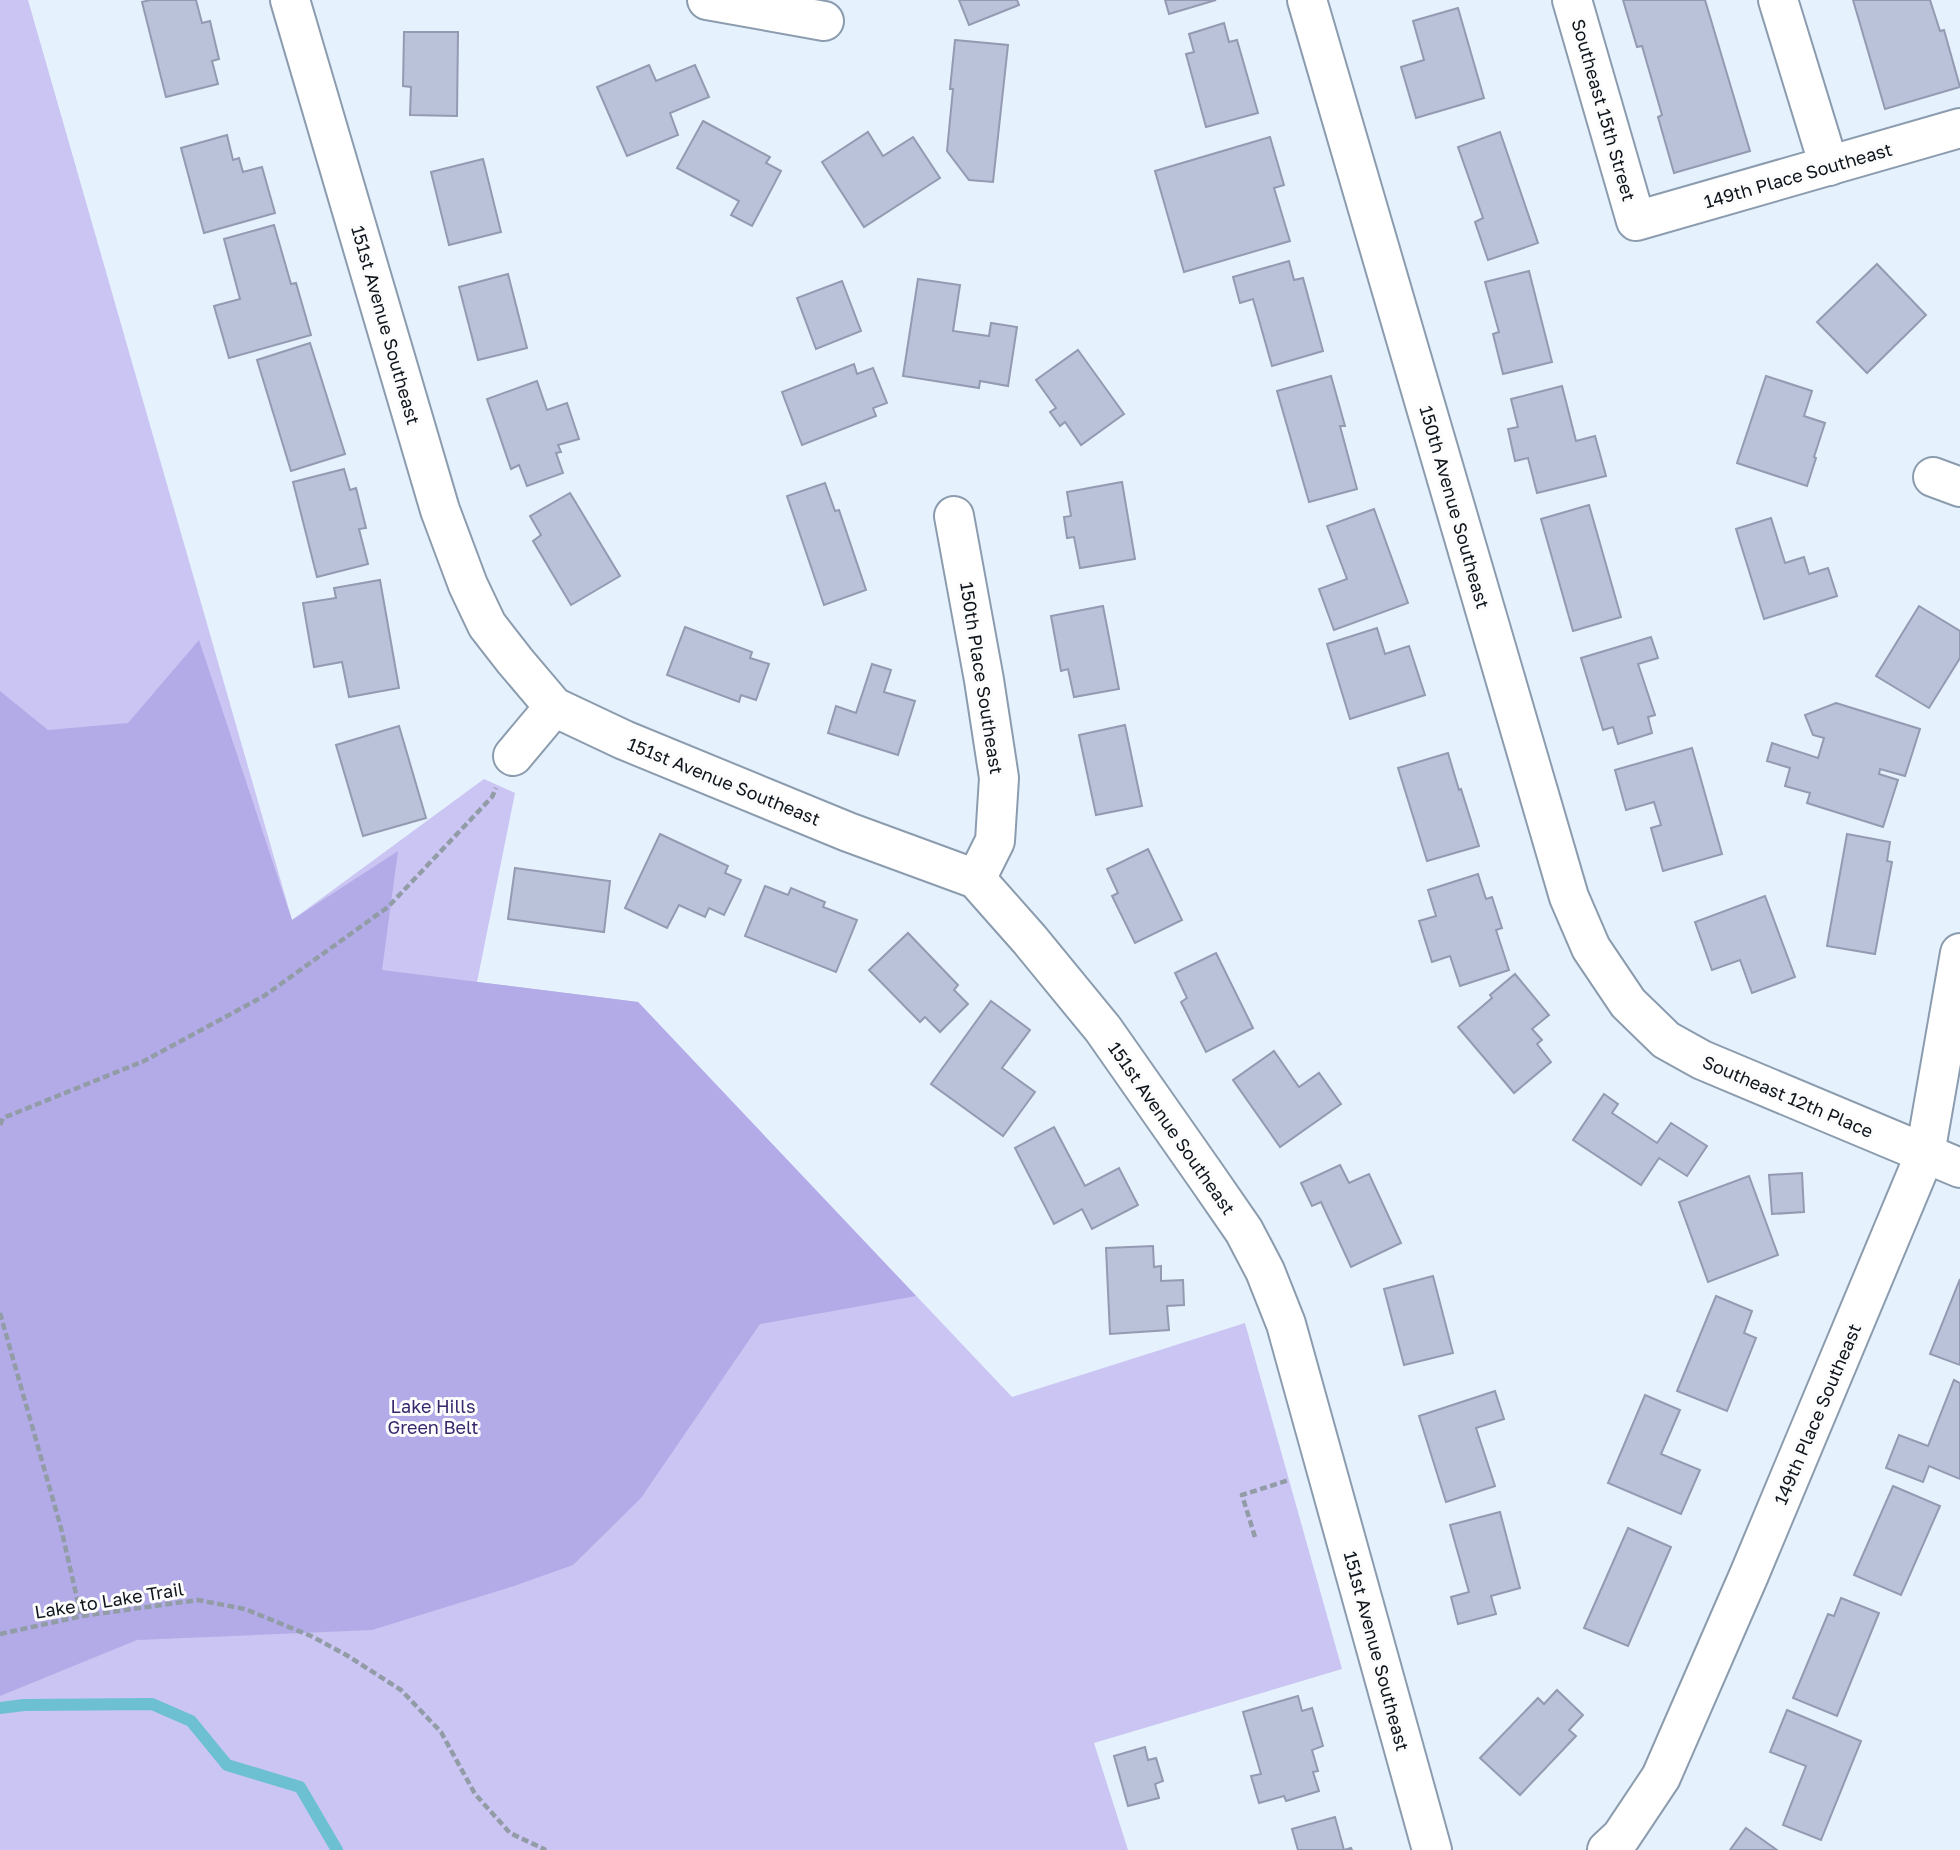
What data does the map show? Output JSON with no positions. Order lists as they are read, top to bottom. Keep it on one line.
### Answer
{"streets":{"street":["Southeast 15th Street","149th Place Southeast","151st Avenue Southeast","150th Avenue Southeast","150th Place Southeast","Southeast 12th Place"],"path":["Lake to Lake Trail"]},"crossings":[["Southeast 15th Street","149th Place Southeast"],["149th Place Southeast","Southeast 12th Place"],["151st Avenue Southeast","150th Place Southeast"],["150th Avenue Southeast","Southeast 12th Place"]],"parks":["Lake Hills Green Belt"]}
